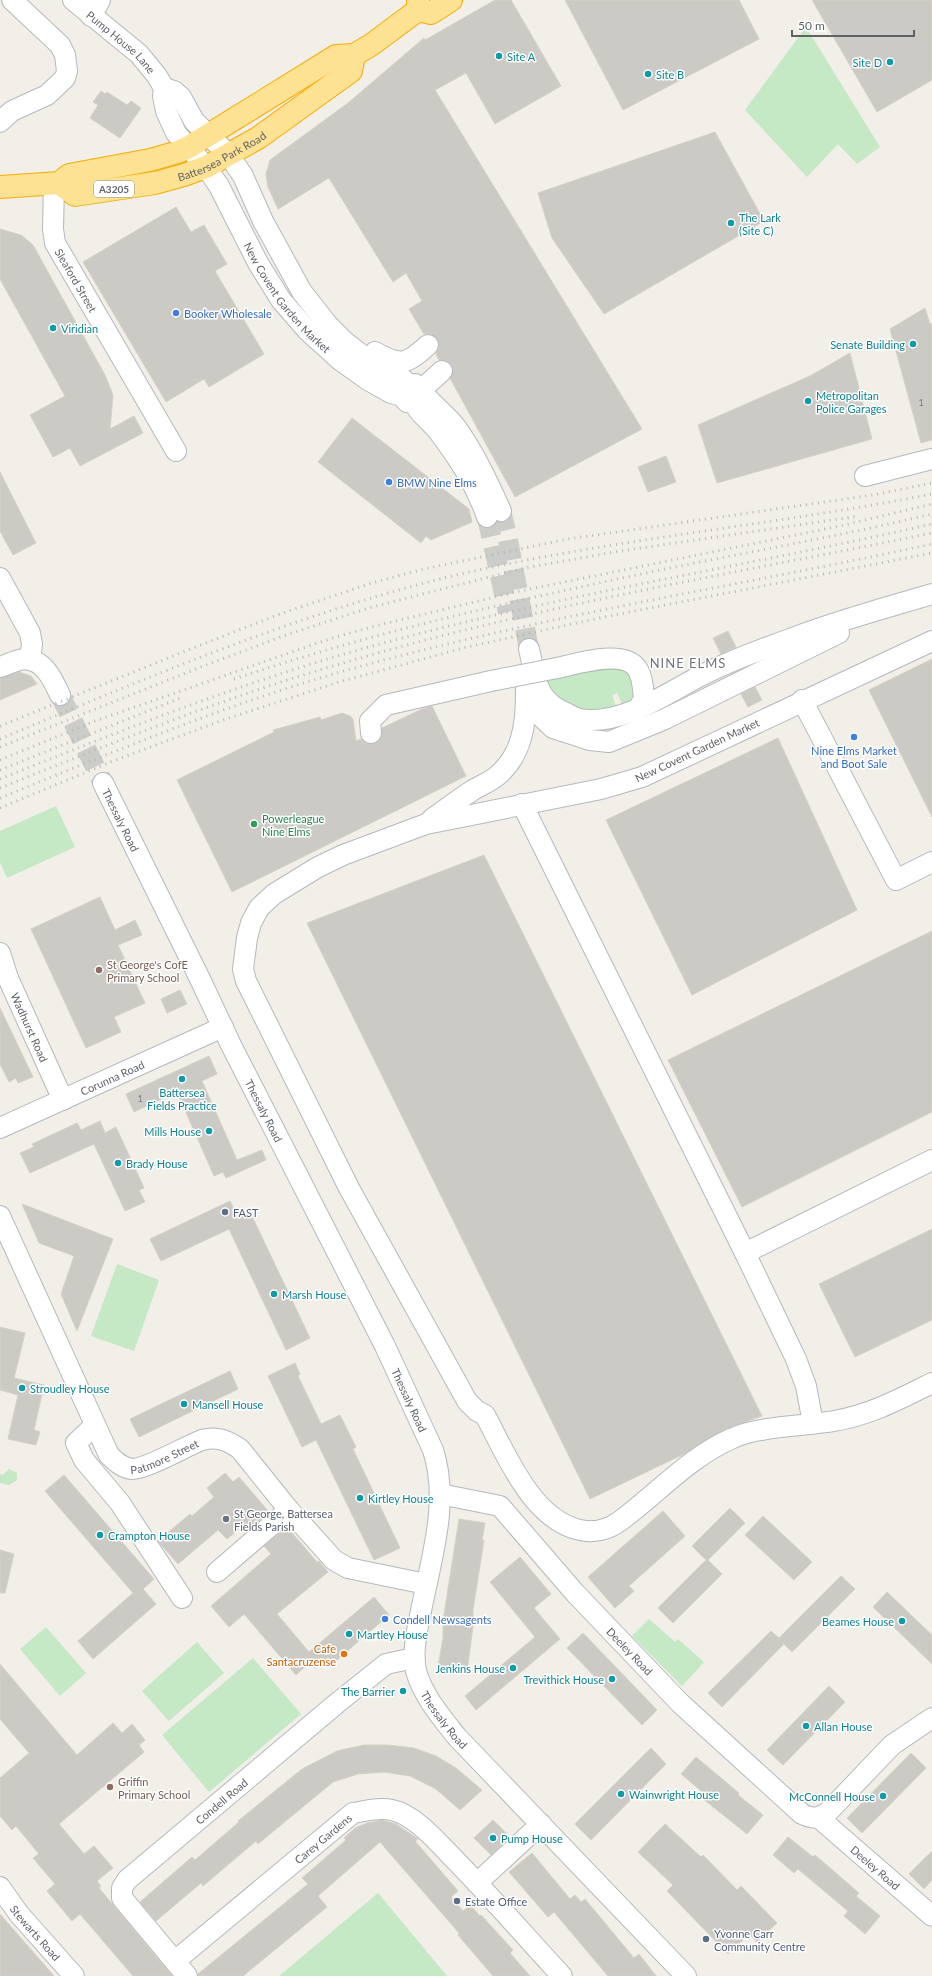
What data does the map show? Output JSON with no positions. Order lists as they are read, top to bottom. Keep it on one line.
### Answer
{"streets":{"highway":["Battersea Park Road","A3205"],"street":["Pump House Lane","Sleaford Street","New Covent Garden Market","Thessaly Road","Wadhurst Road","Corunna Road","Patmore Street","Deeley Road","Condell Road","Carey Gardens","Stewarts Road"]},"crossings":[["Pump House Lane","Battersea Park Road"],["Pump House Lane","New Covent Garden Market"],["Battersea Park Road","Sleaford Street"],["Battersea Park Road","New Covent Garden Market"],["Thessaly Road","Corunna Road"],["Thessaly Road","Patmore Street"],["Thessaly Road","Deeley Road"],["Thessaly Road","Condell Road"],["Wadhurst Road","Corunna Road"],["Condell Road","Carey Gardens"]],"districts":["NINE ELMS"],"places":["Site A","Site D","Site B","The Lark (Site C)","Booker Wholesale","Viridian","Senate Building","Metropolitan Police Garages","BMW Nine Elms","Nine Elms Market and Boot Sale","Powerleague Nine Elms","St George's CofE Primary School","Battersea Fields Practice","Mills House","Brady House","FAST","Marsh House","Stroudley House","Mansell House","Kirtley House","St George, Battersea Fields Parish","Crampton House","Condell Newsagents","Beames House","Martley House","Cafe Santacruzense","Jenkins House","Trevithick House","The Barrier","Allan House","Griffin Primary School","Wainwright House","McConnell House","Pump House","Estate Office","Yvonne Carr Community Centre"],"house_numbers":["1","1"],"scale_bar":"50 m"}
